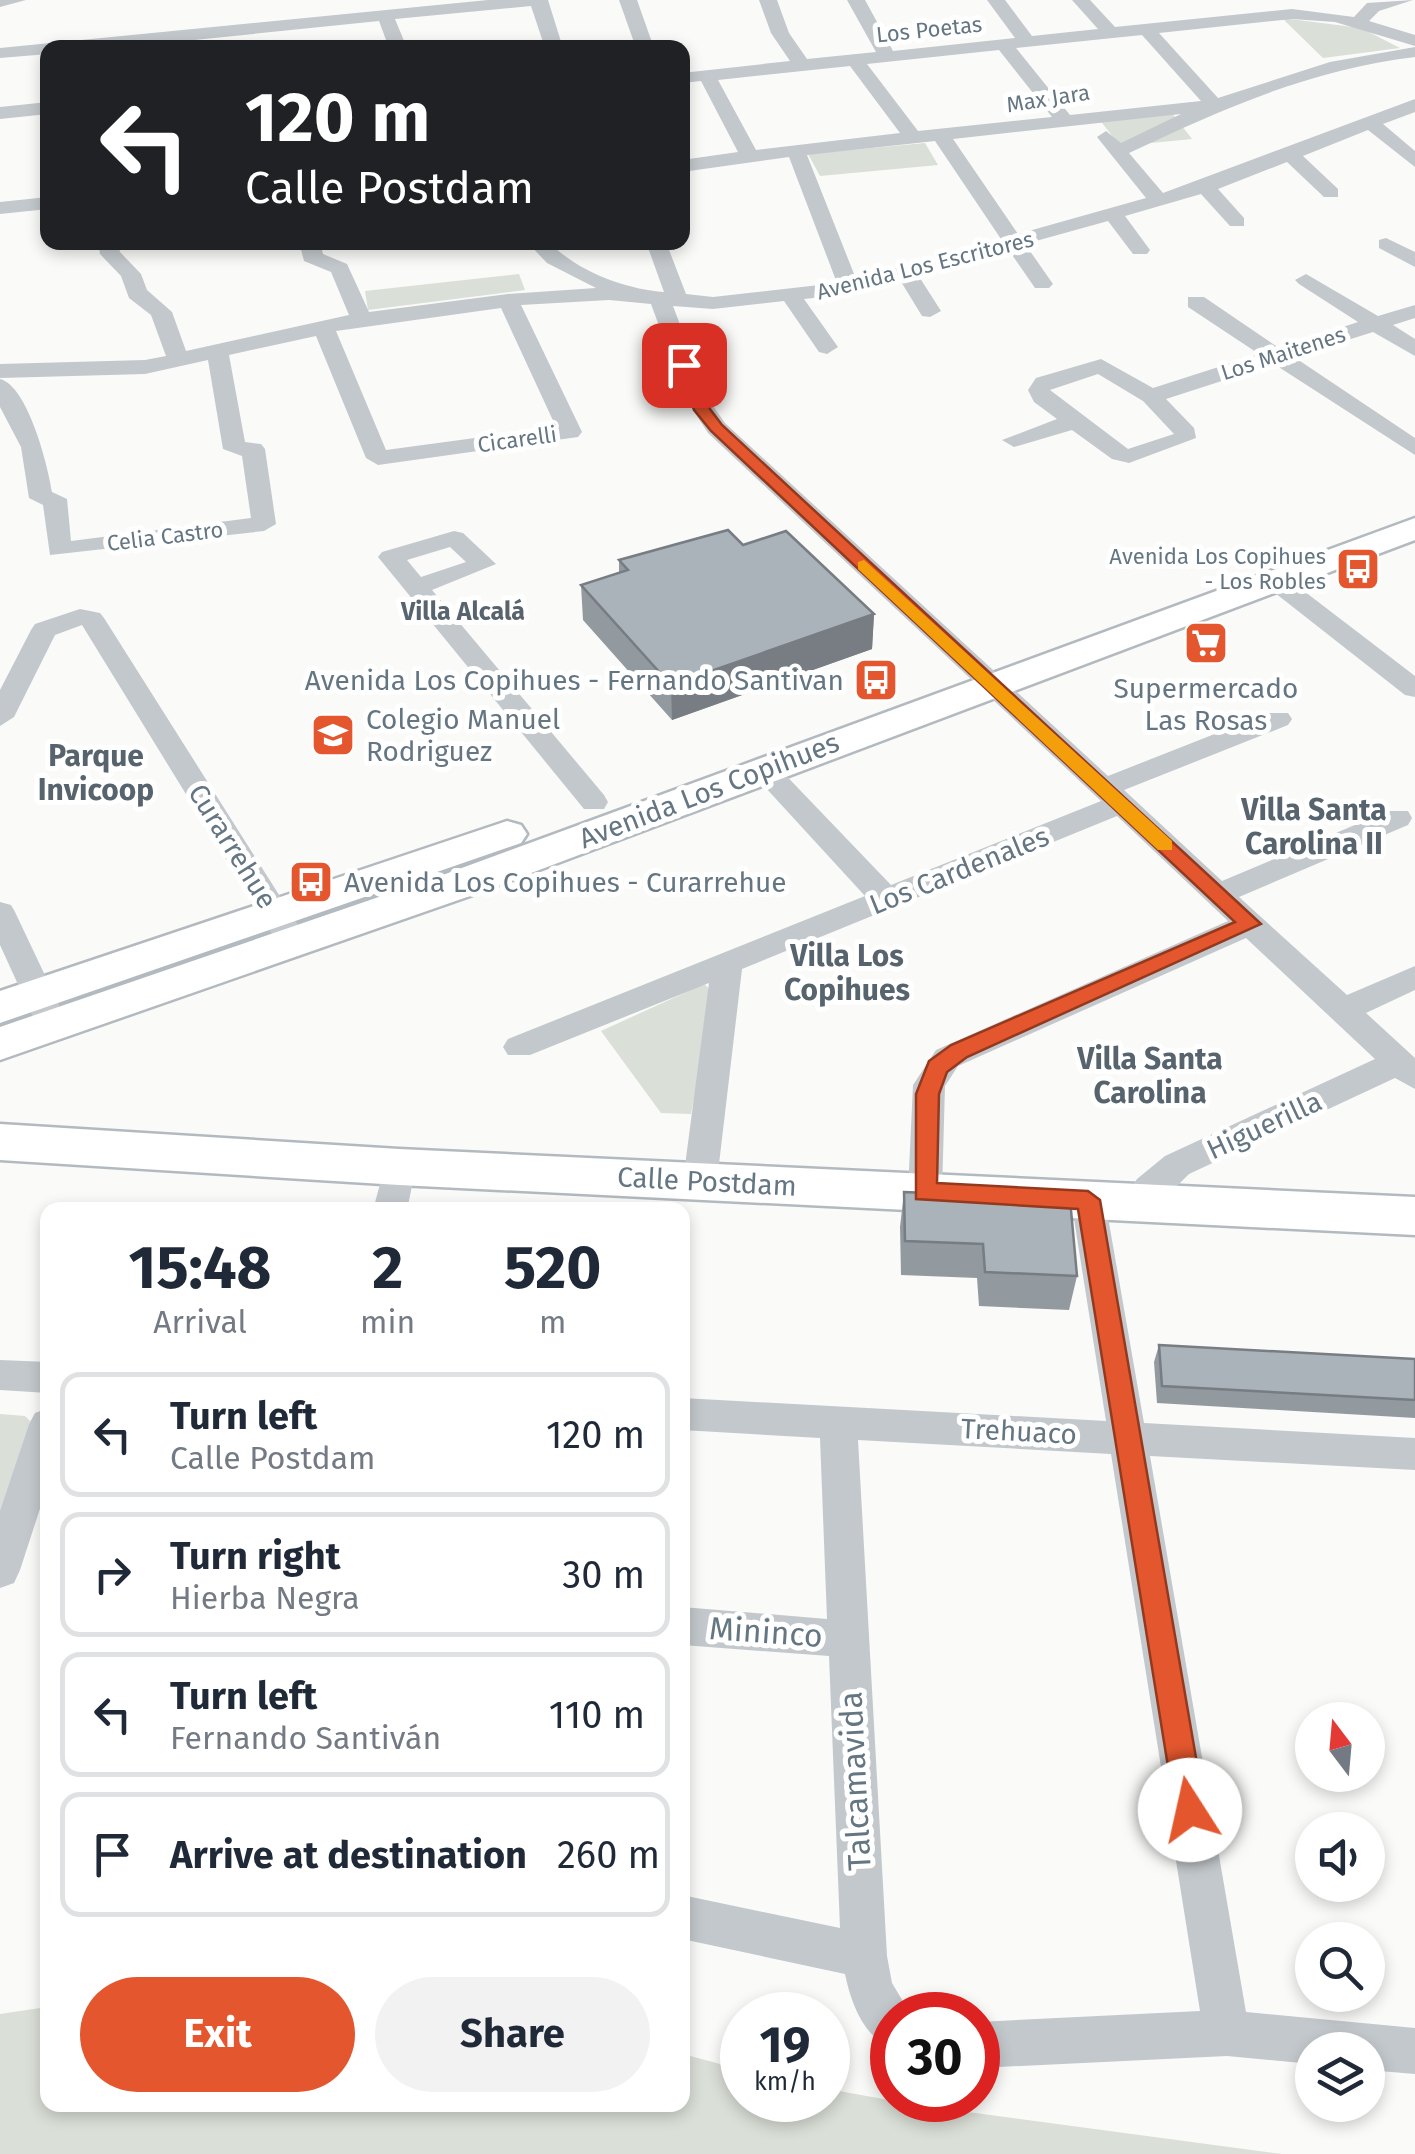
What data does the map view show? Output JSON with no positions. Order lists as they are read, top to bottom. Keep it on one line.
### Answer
{"streets":{"main road":["Avenida Los Copihues","Calle Postdam"],"street":["Los Poetas","Max Jara","Avenida Los Escritores","Los Maitenes","Cicarelli","Celia Castro","Curarrehue","Los Cardenales","Higuerilla","Trehuaco","Mininco","Talcamavida"]},"crossings":[["Avenida Los Escritores","Cicarelli"],["Avenida Los Escritores","Celia Castro"],["Avenida Los Copihues","Curarrehue"],["Higuerilla","Calle Postdam"],["Trehuaco","Talcamavida"],["Mininco","Talcamavida"]],"districts":["Villa Alcalá","Parque Invicoop","Villa Santa Carolina II","Villa Los Copihues","Villa Santa Carolina"],"places":{"bus stop":["Avenida Los Copihues - Los Robles","Avenida Los Copihues - Fernando Santivan","Avenida Los Copihues - Curarrehue"],"supermarket":["Supermercado Las Rosas"],"school or university":["Colegio Manuel Rodriguez"]},"north":"top","page":{"turn":["120 m","Calle Postdam"],"eta":["15:48","Arrival","2","min","520","m"],"list":[{"name":"Turn left","note":"Calle Postdam","value":"120 m"},{"name":"Turn right","note":"Hierba Negra","value":"30 m"},{"name":"Turn left","note":"Fernando Santiván","value":"110 m"},{"name":"Arrive at destination","value":"260 m"}],"buttons":["Exit","Share"],"speed":"19 km/h","limit":"30"}}
